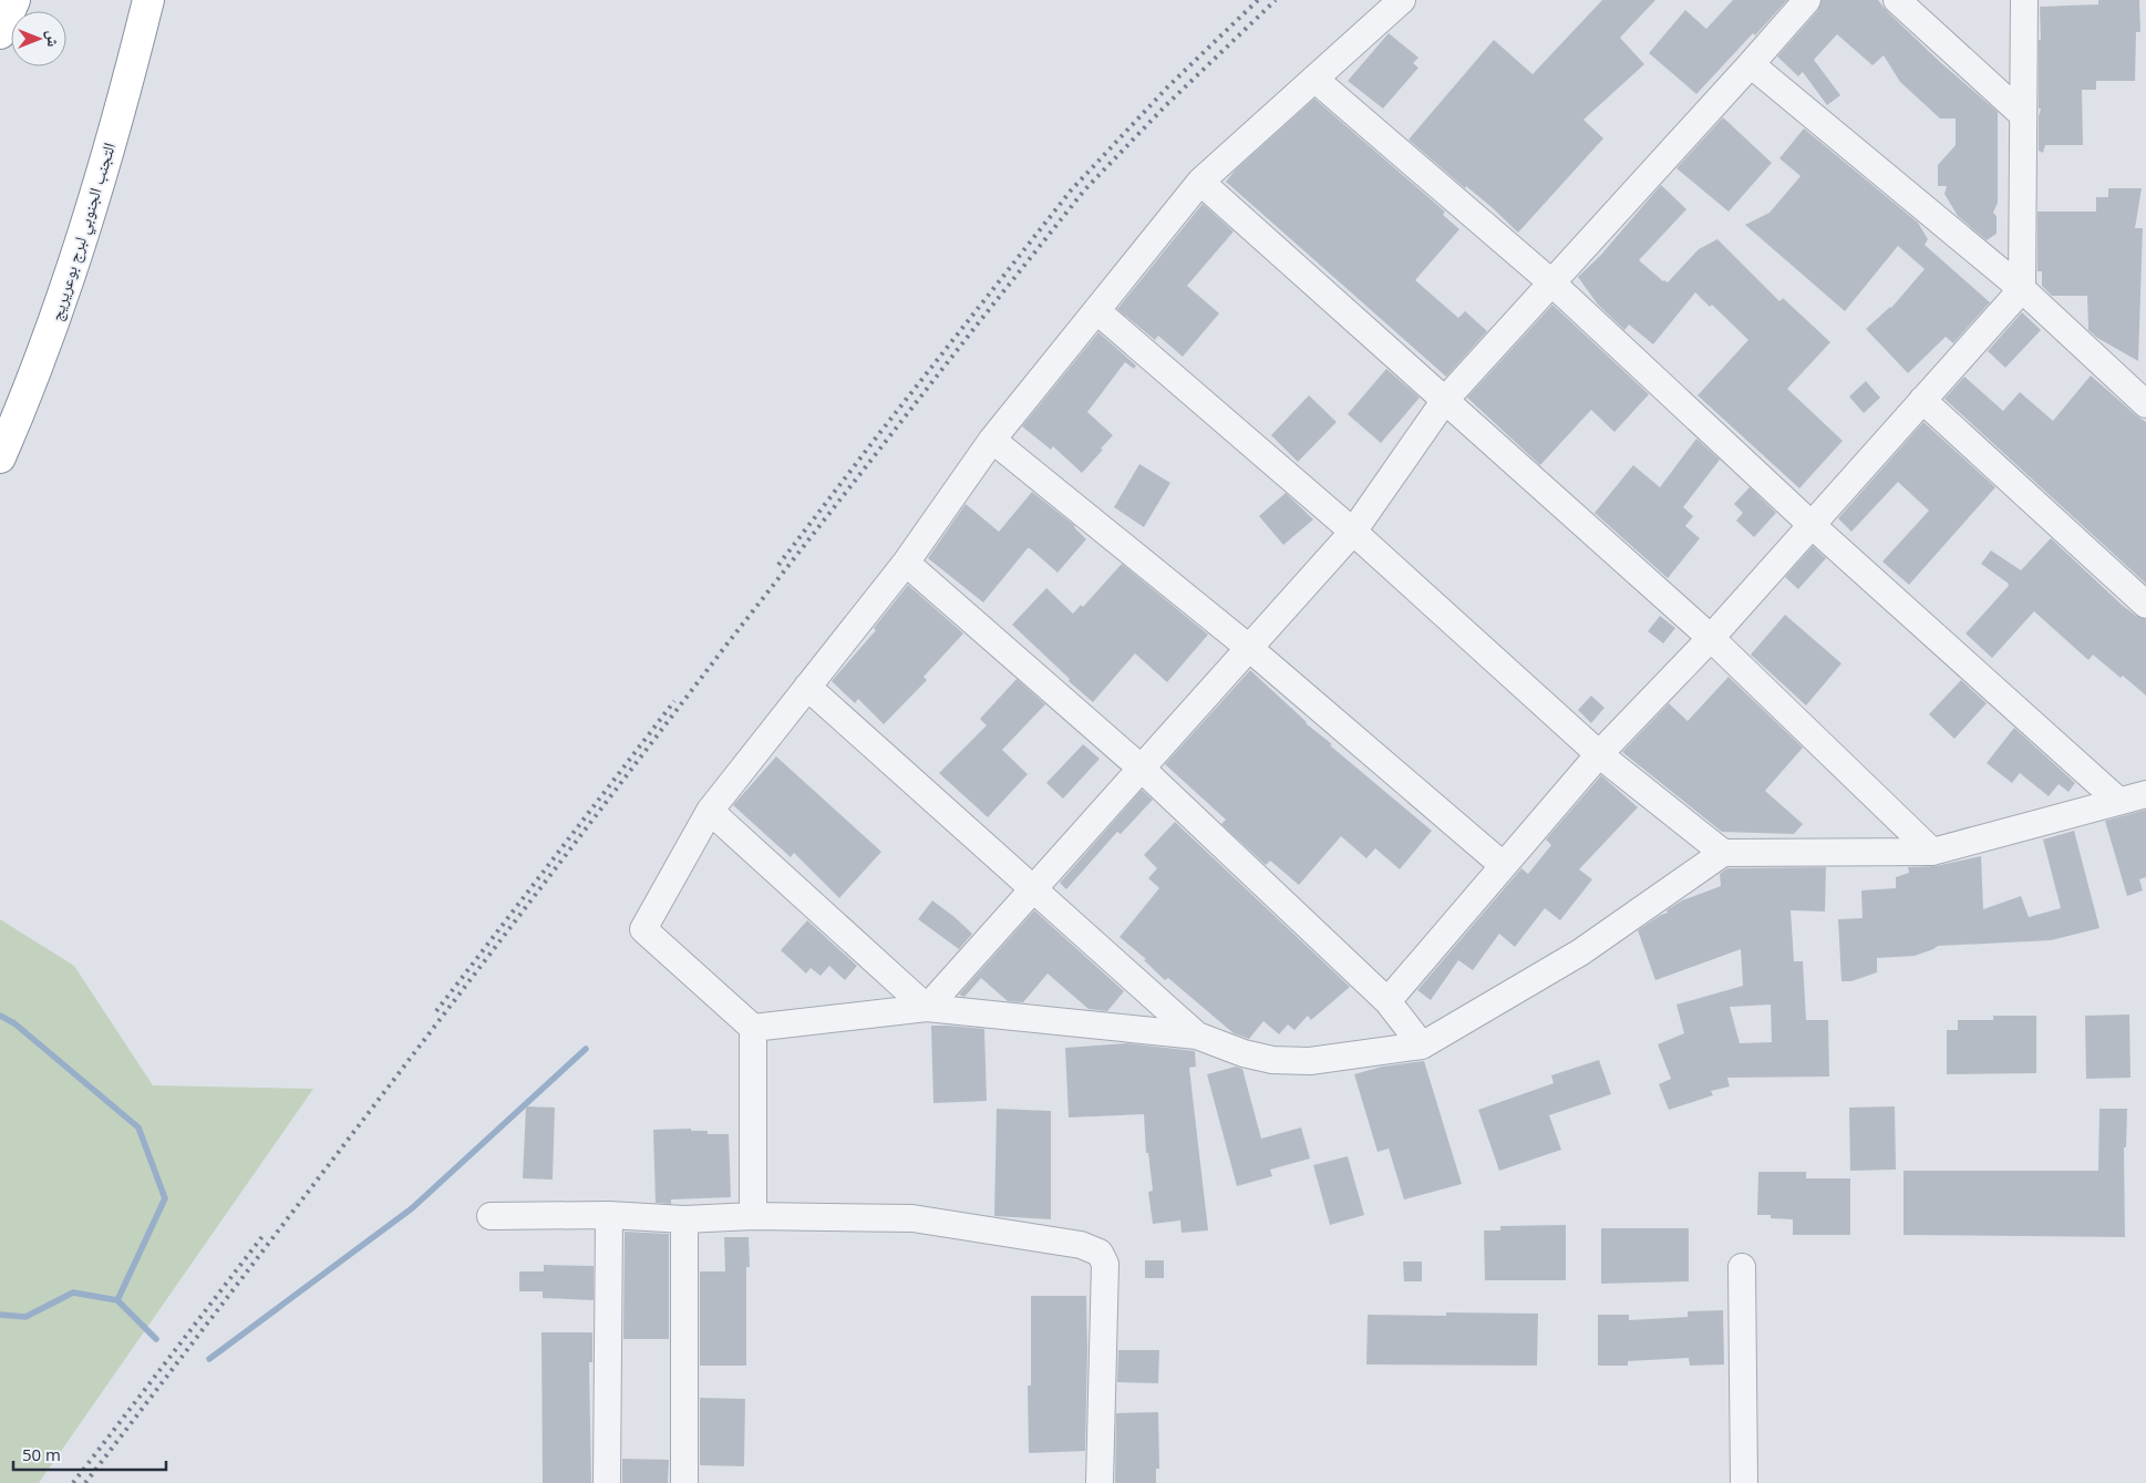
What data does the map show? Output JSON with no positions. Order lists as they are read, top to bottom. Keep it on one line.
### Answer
{"streets":{"highway":["التجنب الجنوبي لبرج بوعريريج"]},"scale_bar":"50 m","north":"right"}
